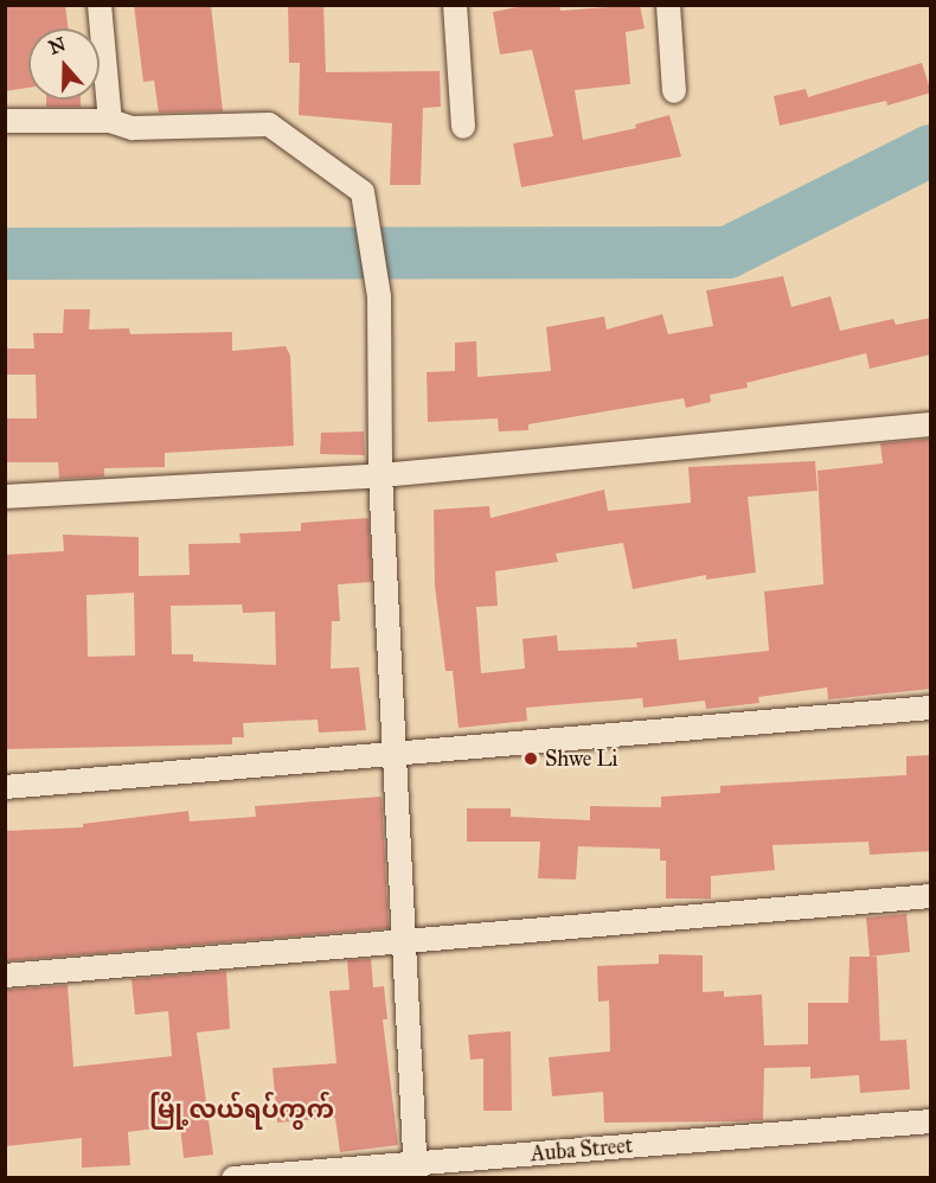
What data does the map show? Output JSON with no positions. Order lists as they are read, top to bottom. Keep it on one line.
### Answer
{"streets":{"street":["Auba Street"]},"districts":["မြို့လယ်ရပ်ကွက်"],"places":["Shwe Li"],"north":"top"}
